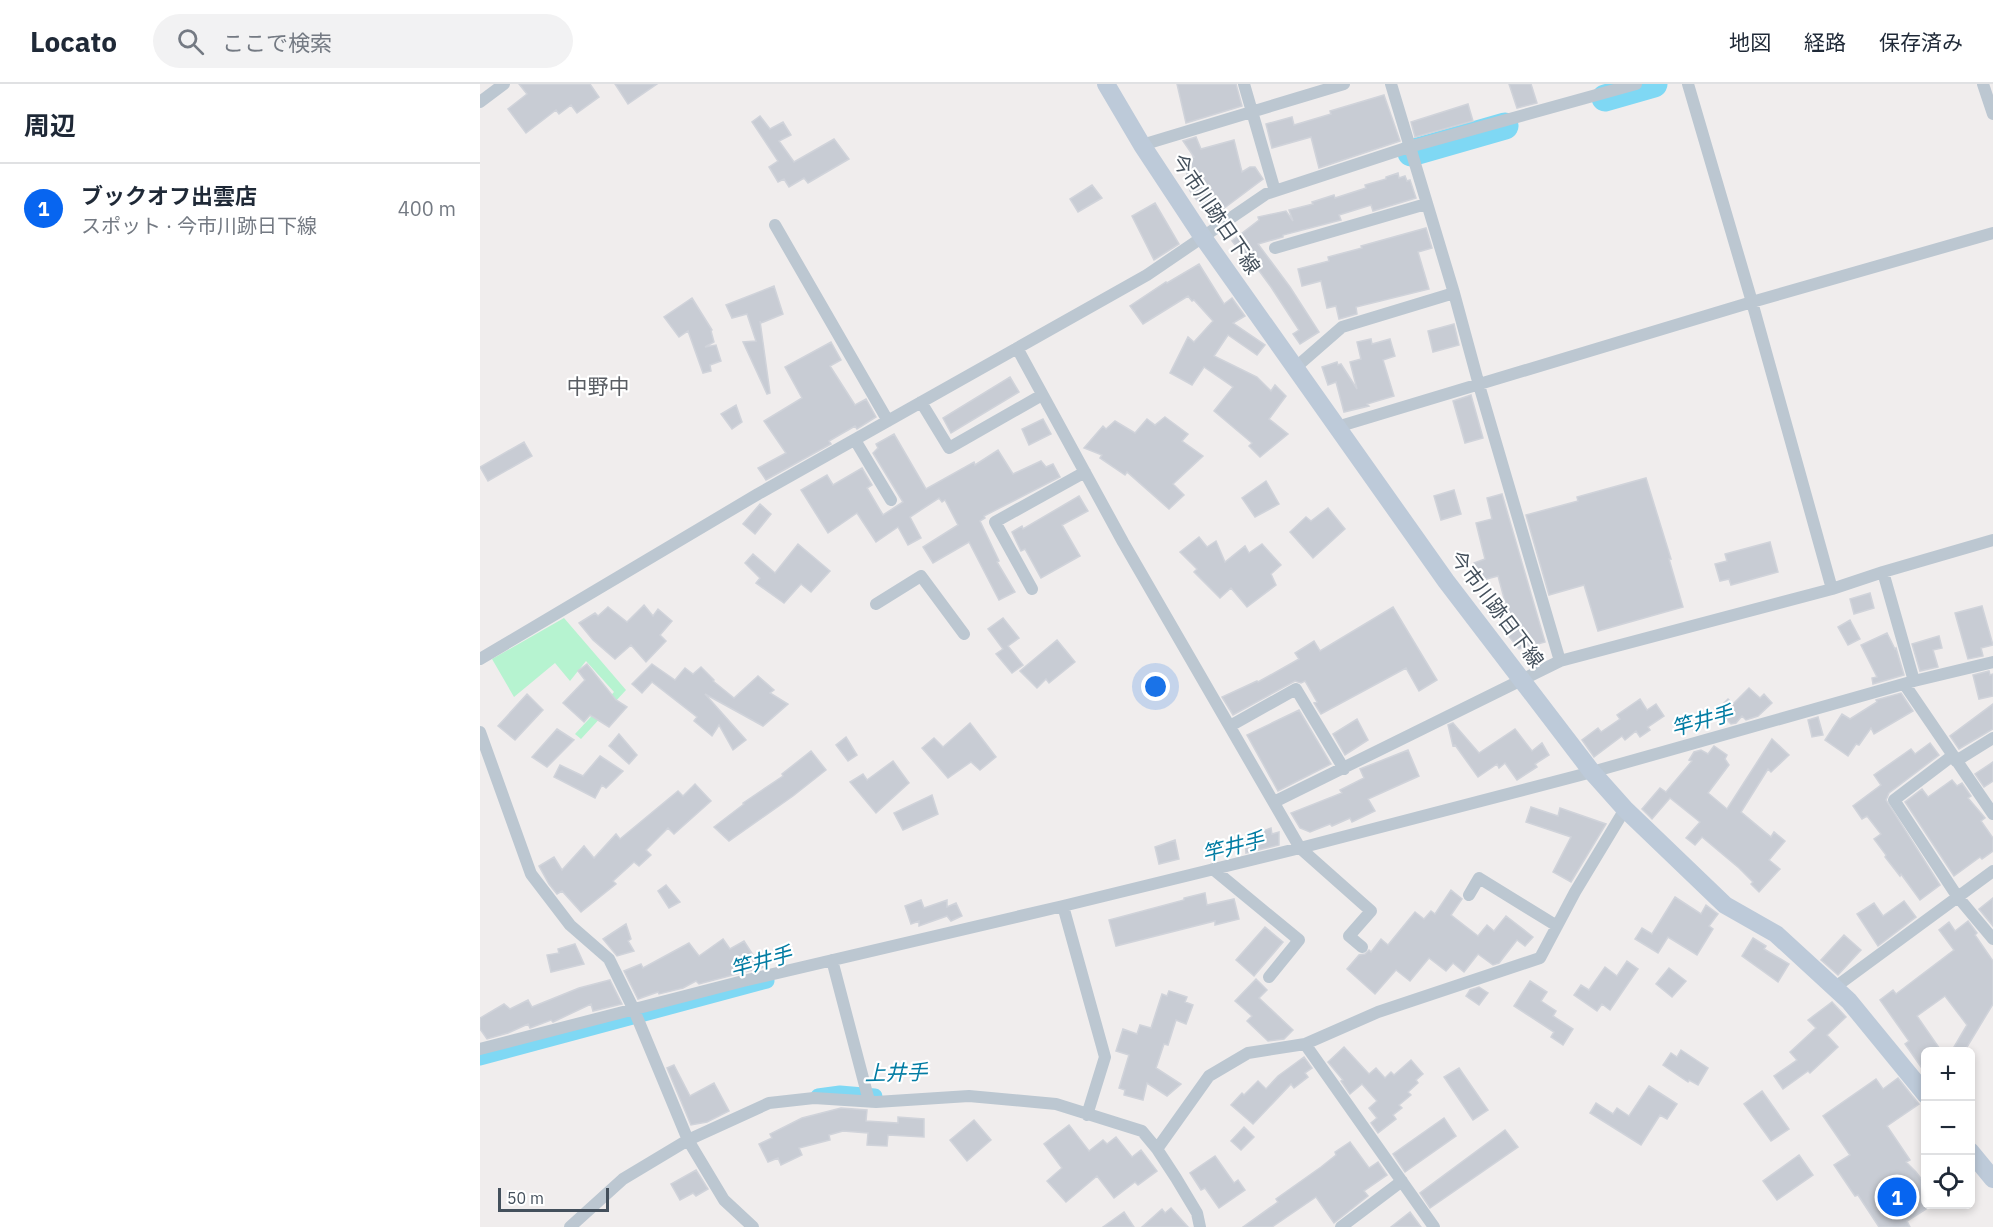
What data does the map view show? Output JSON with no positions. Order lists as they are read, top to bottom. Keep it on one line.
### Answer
{"streets":{"street":["今市川跡日下線"]},"districts":["中野中"],"water":["竿井手","上井手"],"scale_bar":"50 m","page":{"header":"Locato","search":"ここで検索","nav":["地図","経路","保存済み"],"heading":"周辺","list":[{"mark":"1","name":"ブックオフ出雲店","note":"スポット · 今市川跡日下線","value":"400 m"}],"map_buttons":["+","−"],"pins":"1","scale":"50 m"}}
